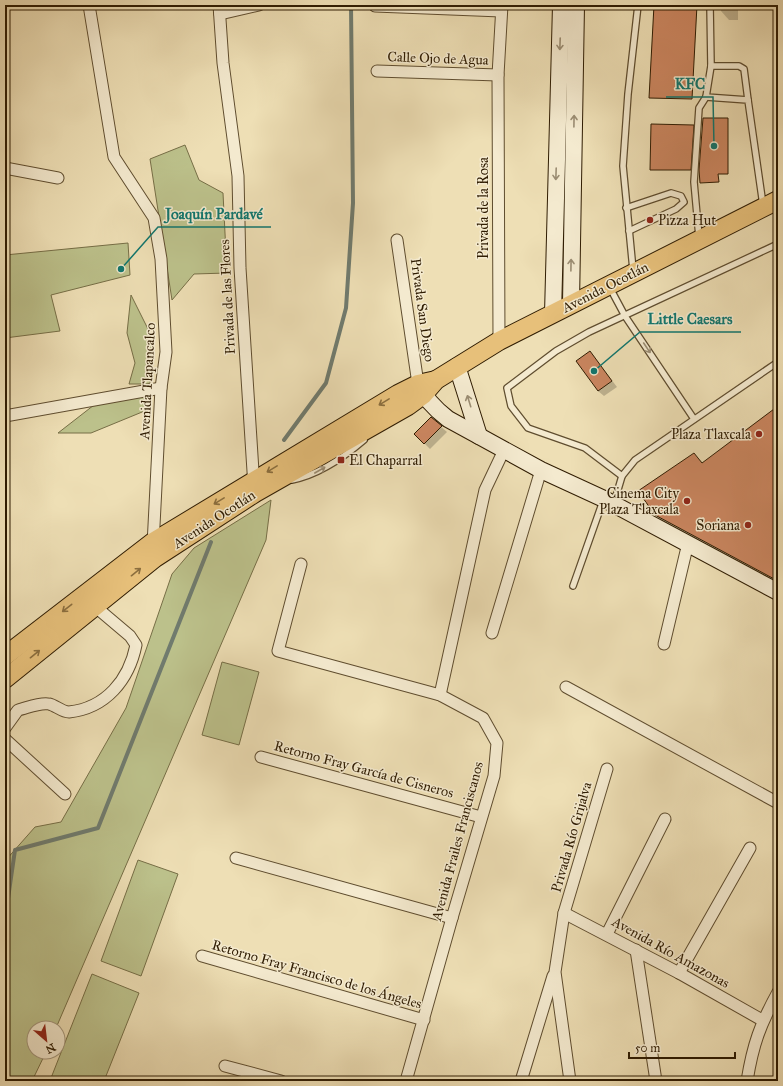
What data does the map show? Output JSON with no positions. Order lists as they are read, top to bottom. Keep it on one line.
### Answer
{"streets":{"main road":["Avenida Ocotlán"],"street":["Calle Ojo de Agua","Privada de la Rosa","Privada de las Flores","Privada San Diego","Avenida Tlapancalco","Retorno Fray García de Cisneros","Privada Río Grijalva","Avenida Frailes Franciscanos","Avenida Río Amazonas","Retorno Fray Francisco de los Ángeles"]},"crossings":[["Calle Ojo de Agua","Privada de la Rosa"],["Privada de la Rosa","Avenida Ocotlán"],["Avenida Ocotlán","Privada de las Flores"],["Avenida Ocotlán","Privada San Diego"],["Avenida Ocotlán","Avenida Tlapancalco"],["Retorno Fray García de Cisneros","Avenida Frailes Franciscanos"],["Privada Río Grijalva","Avenida Río Amazonas"],["Avenida Frailes Franciscanos","Retorno Fray Francisco de los Ángeles"]],"places":{"other":["KFC","Pizza Hut","Joaquín Pardavé","Little Caesars","Plaza Tlaxcala","Cinema City Plaza Tlaxcala","Soriana"],"transit":["El Chaparral"]},"scale_bar":"50 m","north":"bottom right"}
